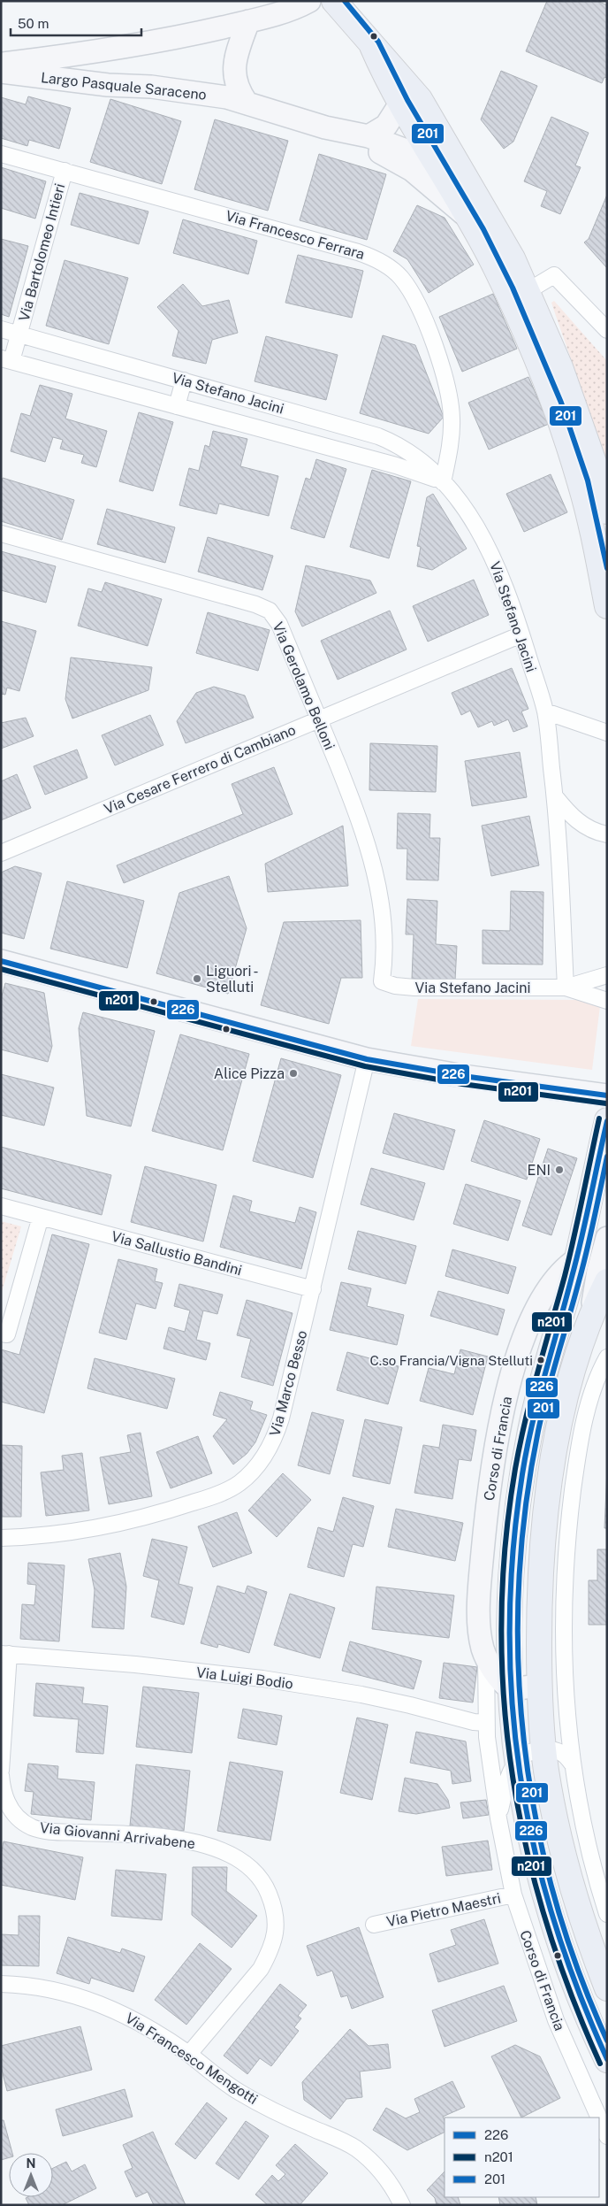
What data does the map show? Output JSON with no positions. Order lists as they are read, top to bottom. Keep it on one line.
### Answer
{"streets":{"main road":["Corso di Francia"],"street":["Largo Pasquale Saraceno","Via Francesco Ferrara","Via Bartolomeo Intieri","Via Stefano Jacini","Via Gerolamo Belloni","Via Cesare Ferrero di Cambiano","Via Sallustio Bandini","Via Marco Besso","Via Luigi Bodio","Via Giovanni Arrivabene","Via Pietro Maestri","Via Francesco Mengotti"]},"crossings":[["Via Francesco Ferrara","Via Bartolomeo Intieri"],["Via Francesco Ferrara","Via Stefano Jacini"],["Via Bartolomeo Intieri","Via Stefano Jacini"],["Via Stefano Jacini","Via Gerolamo Belloni"],["Via Stefano Jacini","Via Cesare Ferrero di Cambiano"],["Via Gerolamo Belloni","Via Cesare Ferrero di Cambiano"],["Via Sallustio Bandini","Via Marco Besso"],["Corso di Francia","Via Luigi Bodio"],["Corso di Francia","Via Pietro Maestri"],["Via Giovanni Arrivabene","Via Francesco Mengotti"]],"places":["Liguori - Stelluti","Alice Pizza","ENI","C.so Francia/Vigna Stelluti"],"lines":["transit line 201","transit line 226","transit line n201"],"legend":["226","n201","201"],"scale_bar":"50 m","north":"top"}
